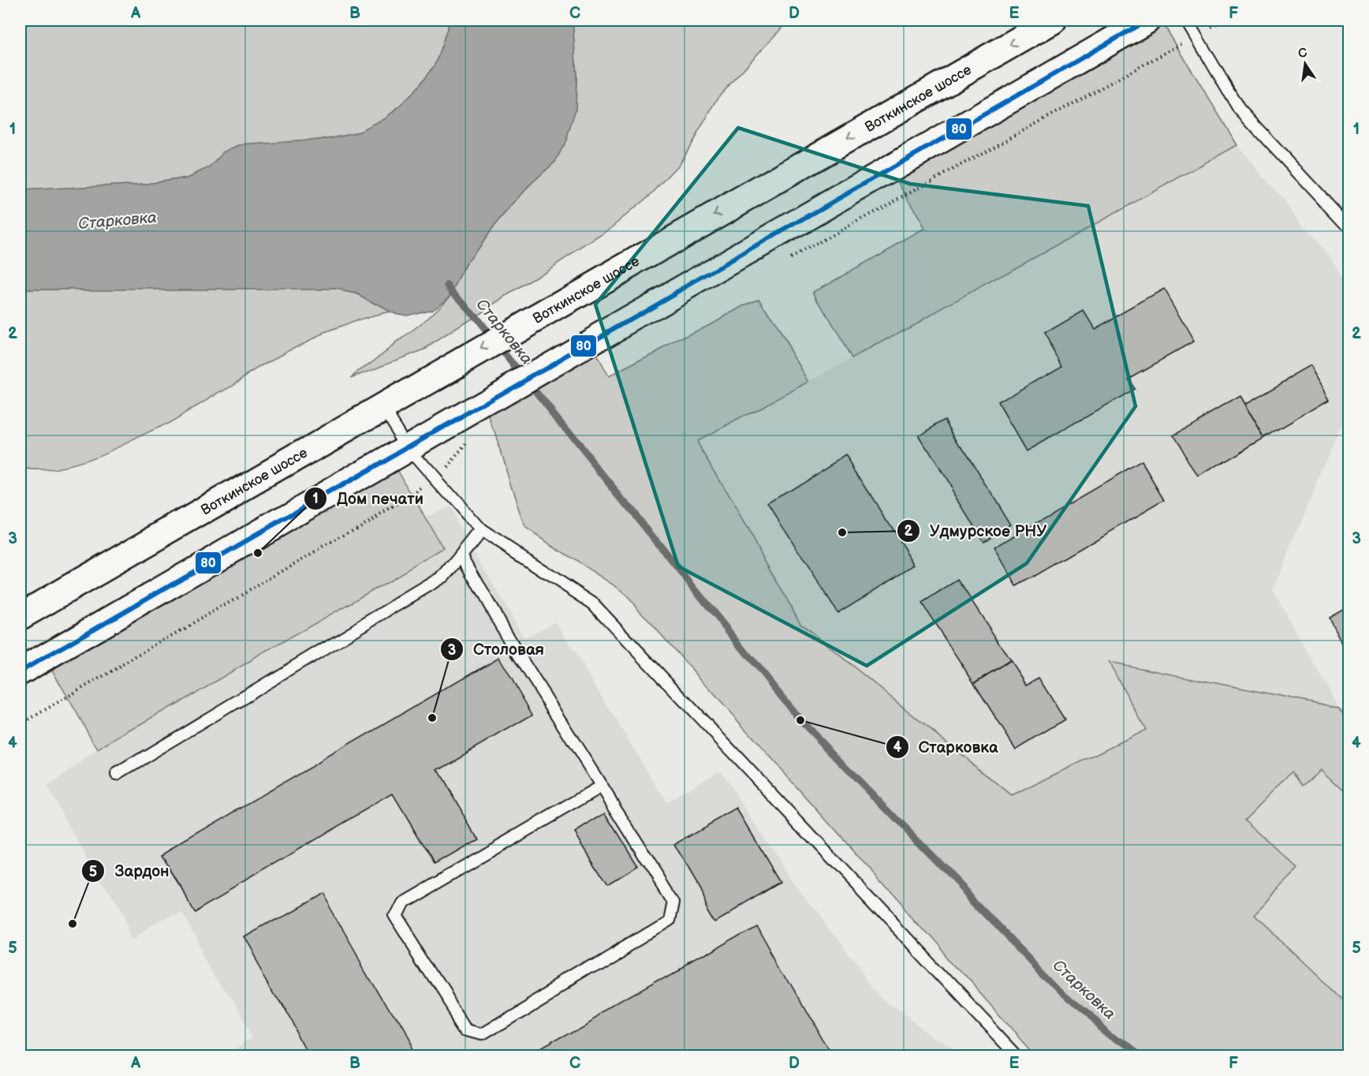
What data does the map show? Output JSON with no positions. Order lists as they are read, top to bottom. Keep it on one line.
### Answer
{"streets":{"main road":["Воткинское шоссе"]},"water":["Старковка"],"places":["Удмурское РНУ","Дом печати","Столовая","Старковка","Зардон"],"lines":["transit line 80"],"north":"top","grid":{"columns":["A","B","C","D","E","F"],"rows":["1","2","3","4","5"]}}
